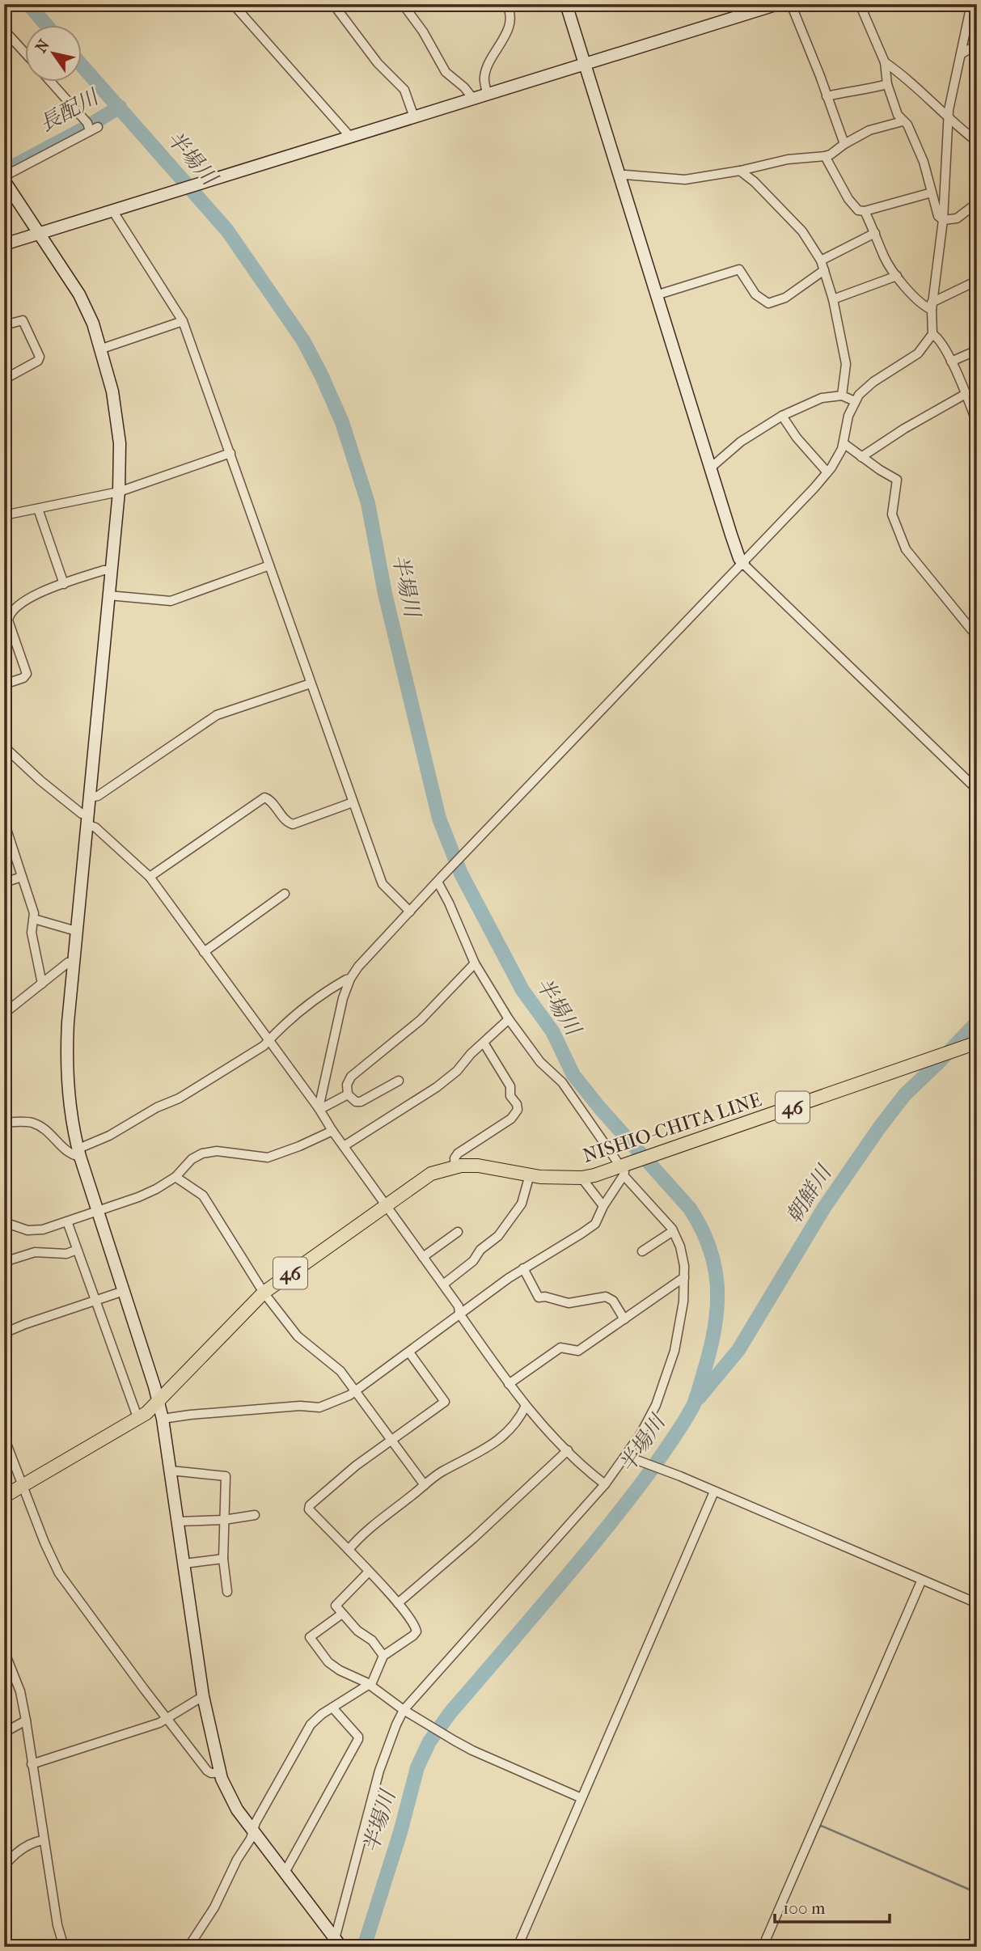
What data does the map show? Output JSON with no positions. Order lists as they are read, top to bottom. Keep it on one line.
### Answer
{"streets":{"main road":["46","NISHIO-CHITA LINE"]},"water":["長配川","半場川","朝鮮川"],"scale_bar":"100 m","north":"top left"}
